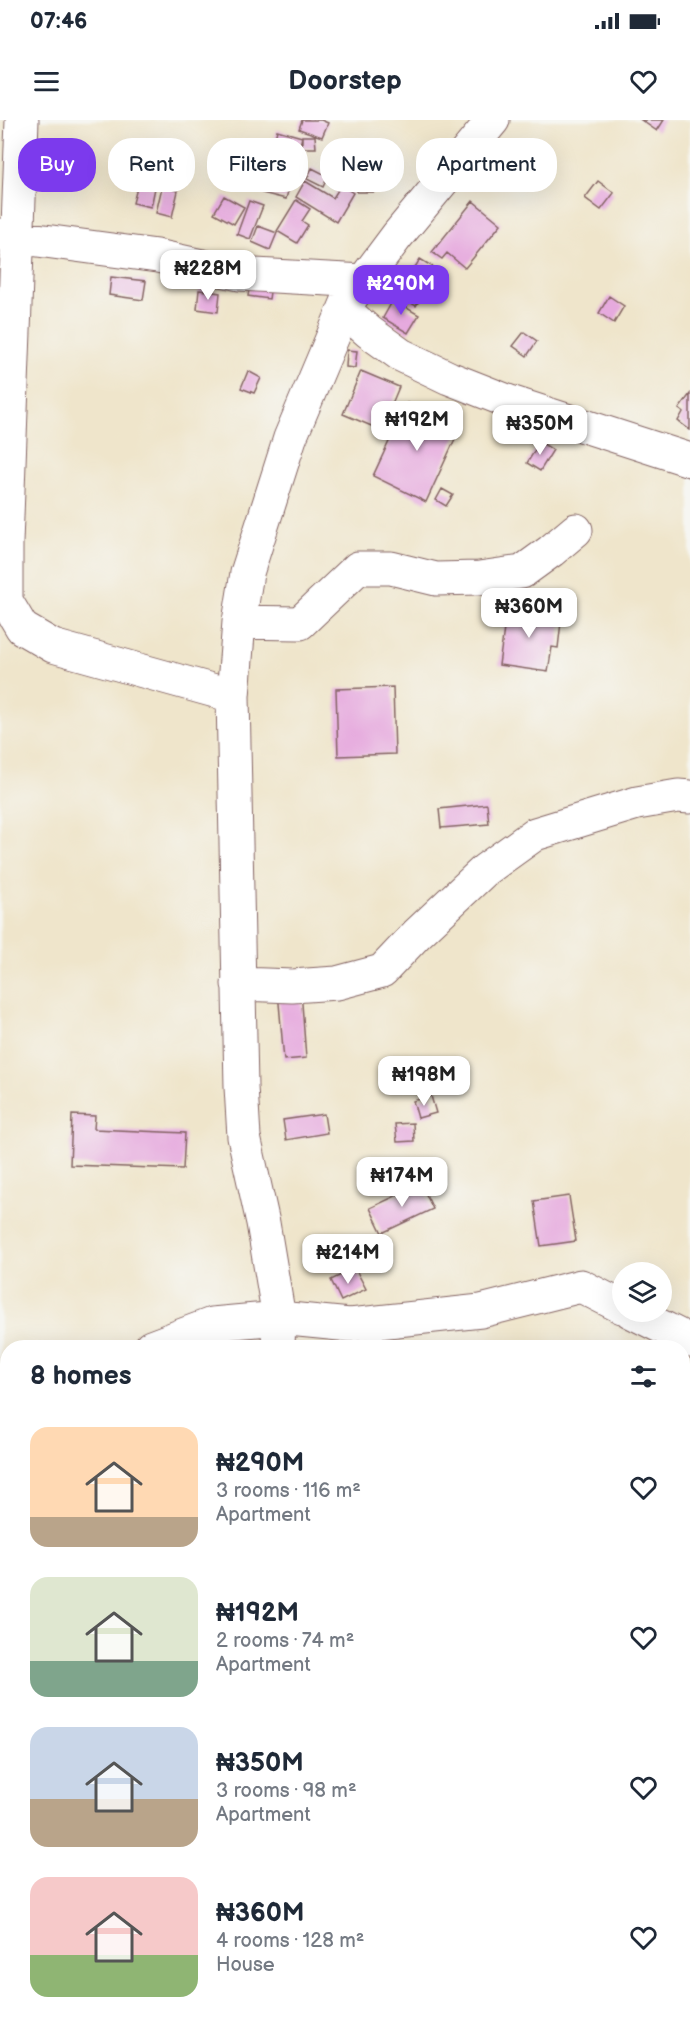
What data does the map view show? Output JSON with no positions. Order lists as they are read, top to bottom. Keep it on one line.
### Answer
{"page":{"status":"07:46","header":"Doorstep","chip":["Buy","Rent","Filters","New","Apartment"],"price":["₦228M","₦290M","₦192M","₦350M","₦360M","₦198M","₦174M","₦214M"],"heading":"8 homes","list":[{"name":"₦290M","note":"3 rooms · 116 m² · Apartment"},{"name":"₦192M","note":"2 rooms · 74 m² · Apartment"},{"name":"₦350M","note":"3 rooms · 98 m² · Apartment"},{"name":"₦360M","note":"4 rooms · 128 m² · House"}]}}
